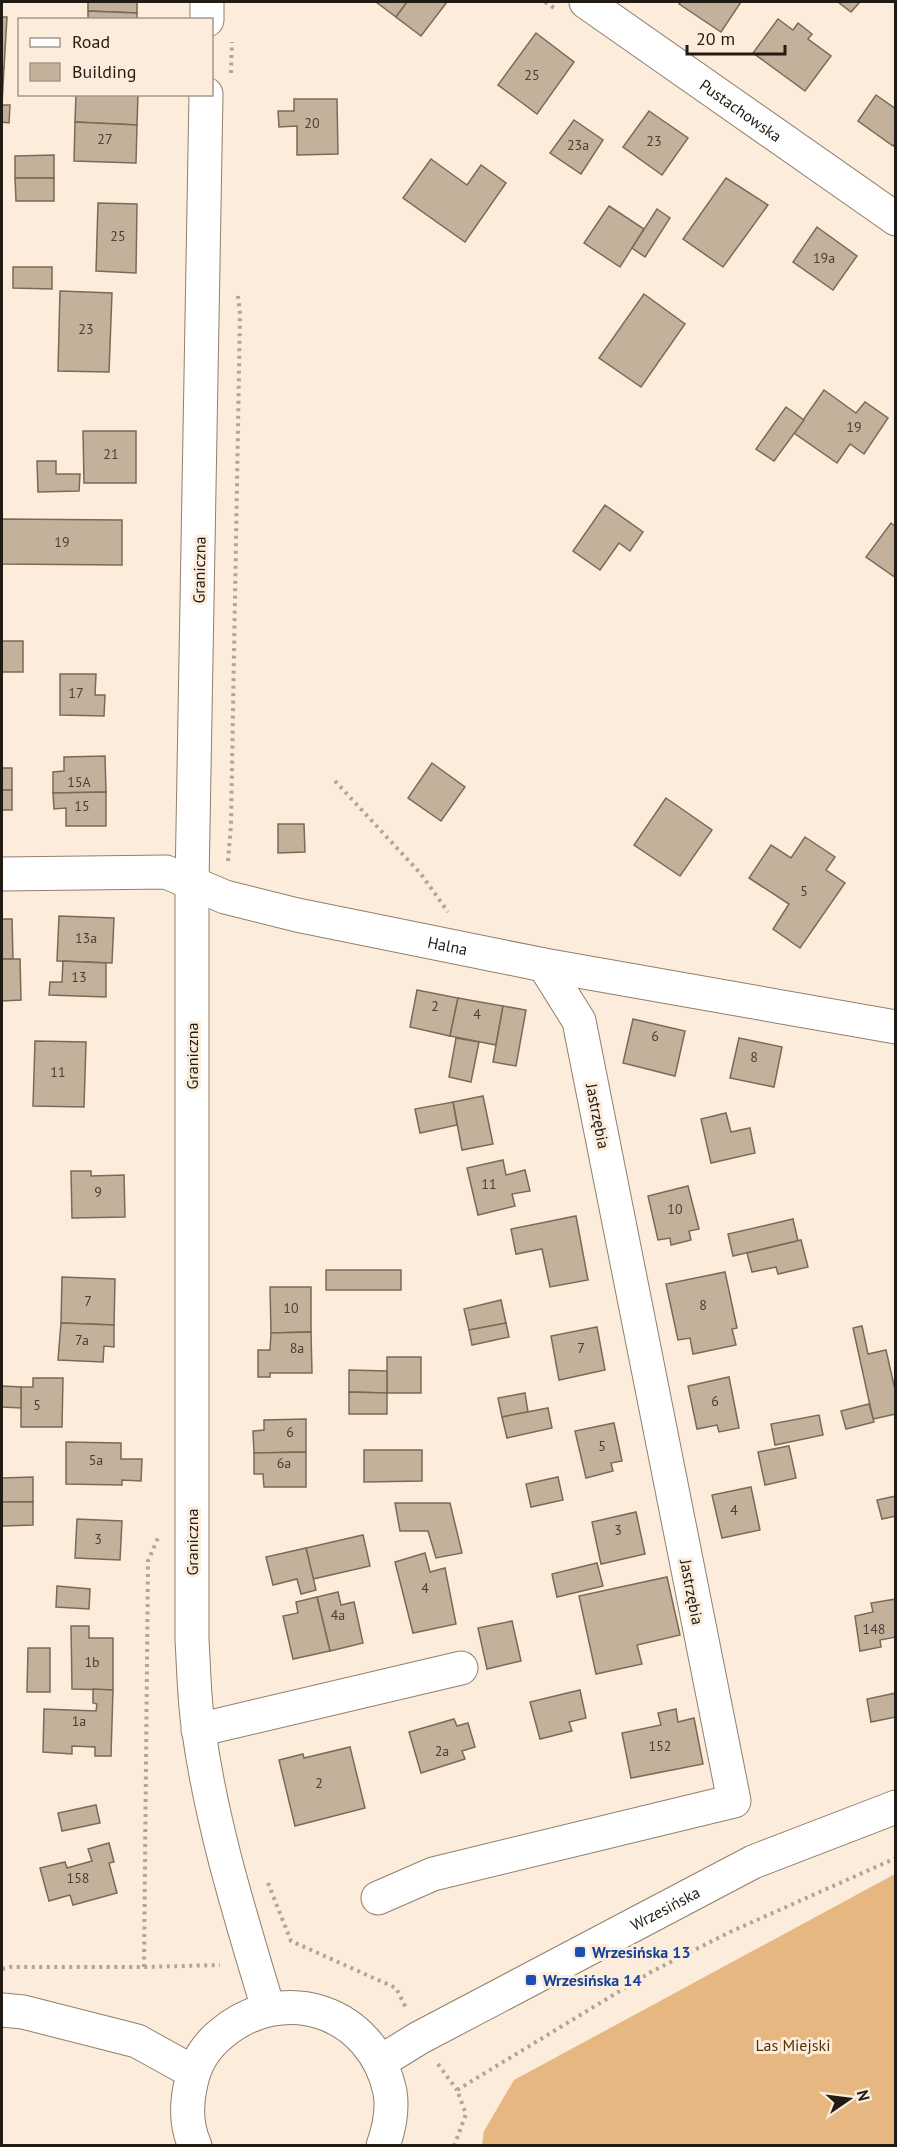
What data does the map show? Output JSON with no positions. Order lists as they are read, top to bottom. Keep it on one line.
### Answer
{"streets":{"street":["Pustachowska","Graniczna","Halna","Jastrzębia","Wrzesińska"]},"crossings":[["Graniczna","Halna"],["Halna","Jastrzębia"]],"parks":["Las Miejski"],"places":{"transit":["Wrzesińska 13","Wrzesińska 14"]},"house_numbers":["25","20","27","23","23a","25","19a","23","19","21","19","17","15A","15","5","13a","13","2","4","6","8","11","11","9","10","7","8","10","7a","8a","7","6","5","6","5","5a","6a","4","3","3","4","4a","148","1b","1a","152","2a","2","158"],"legend":["Road","Building"],"scale_bar":"20 m","north":"right"}
